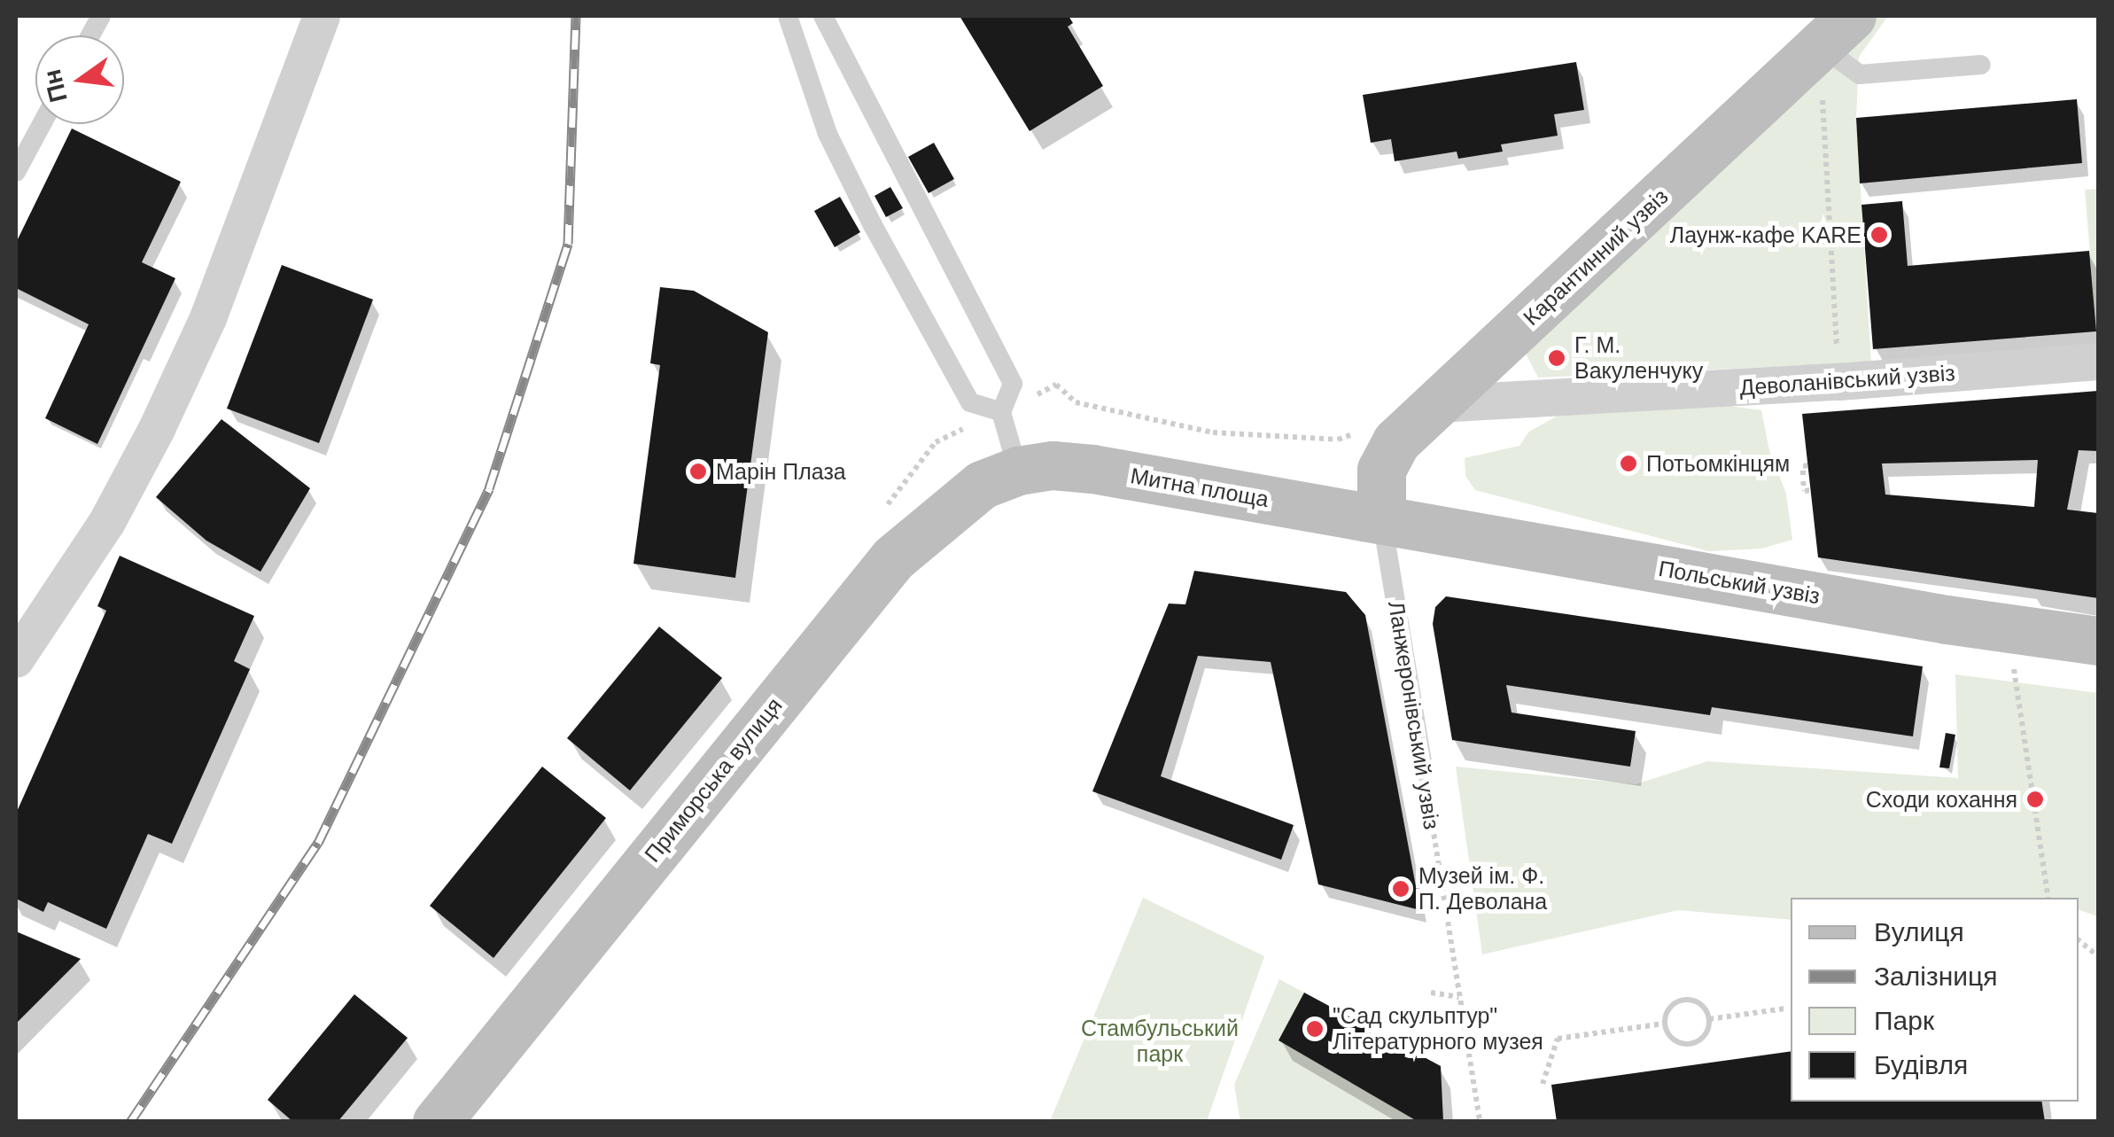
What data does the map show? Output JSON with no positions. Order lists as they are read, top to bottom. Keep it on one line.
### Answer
{"streets":{"main road":["Карантинний узвіз","Митна площа","Польський узвіз","Приморська вулиця"],"street":["Деволанівський узвіз"],"lane":["Ланжеронівський узвіз"]},"crossings":[["Карантинний узвіз","Деволанівський узвіз"],["Карантинний узвіз","Митна площа"],["Карантинний узвіз","Польський узвіз"],["Карантинний узвіз","Ланжеронівський узвіз"],["Митна площа","Польський узвіз"],["Митна площа","Ланжеронівський узвіз"],["Митна площа","Приморська вулиця"],["Польський узвіз","Ланжеронівський узвіз"]],"parks":["Стамбульський парк"],"places":["Лаунж-кафе KARE","Г. М. Вакуленчуку","Потьомкінцям","Марін Плаза","Сходи кохання","Музей ім. Ф. П. Деволана","\"Сад скульптур\" Літературного музея"],"legend":["Вулиця","Залізниця","Парк","Будівля"],"north":"left"}
